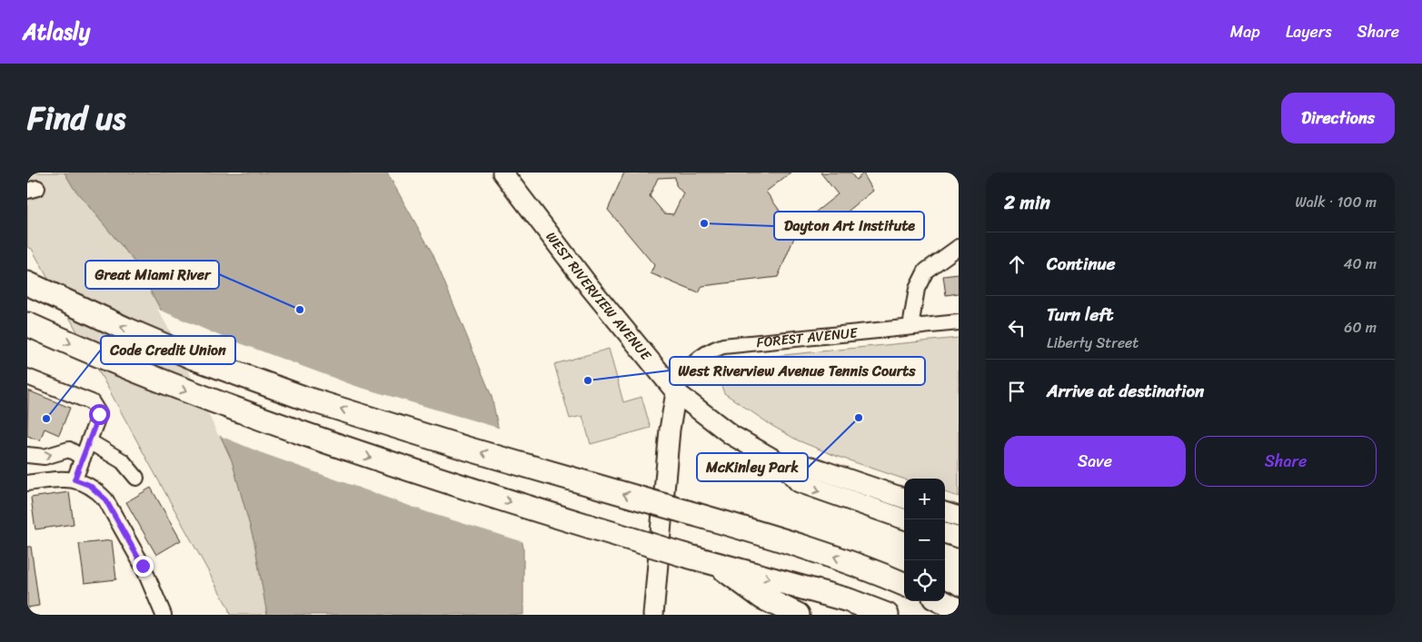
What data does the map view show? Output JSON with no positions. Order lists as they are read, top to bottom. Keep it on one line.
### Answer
{"streets":{"main road":["WEST RIVERVIEW AVENUE"],"street":["FOREST AVENUE"]},"crossings":[["WEST RIVERVIEW AVENUE","FOREST AVENUE"]],"places":["Dayton Art Institute","Great Miami River","West Riverview Avenue Tennis Courts","McKinley Park","Code Credit Union"],"page":{"header":"Atlasly","nav":["Map","Layers","Share"],"title":"Find us","buttons":["Directions",["Save","Share"]],"heading":["2 min","Walk · 100 m"],"list":[["Continue","40 m"],["Turn left","Liberty Street","60 m"],"Arrive at destination"],"map_buttons":["+","−"]}}
